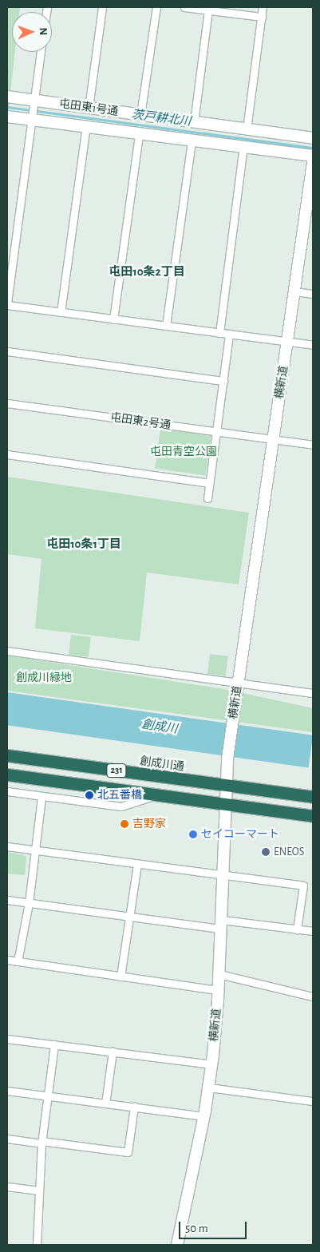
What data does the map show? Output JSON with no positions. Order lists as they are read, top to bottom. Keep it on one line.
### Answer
{"streets":{"highway":["創成川通","231"],"street":["屯田東1号通","横新道","屯田東2号通"]},"crossings":[["横新道","屯田東2号通"],["横新道","創成川通"],["横新道","231"]],"districts":["屯田10条2丁目","屯田10条1丁目"],"water":["茨戸耕北川","創成川"],"parks":["屯田青空公園","創成川緑地"],"places":["北五番橋","吉野家","セイコーマート","ENEOS"],"scale_bar":"50 m","north":"right"}
